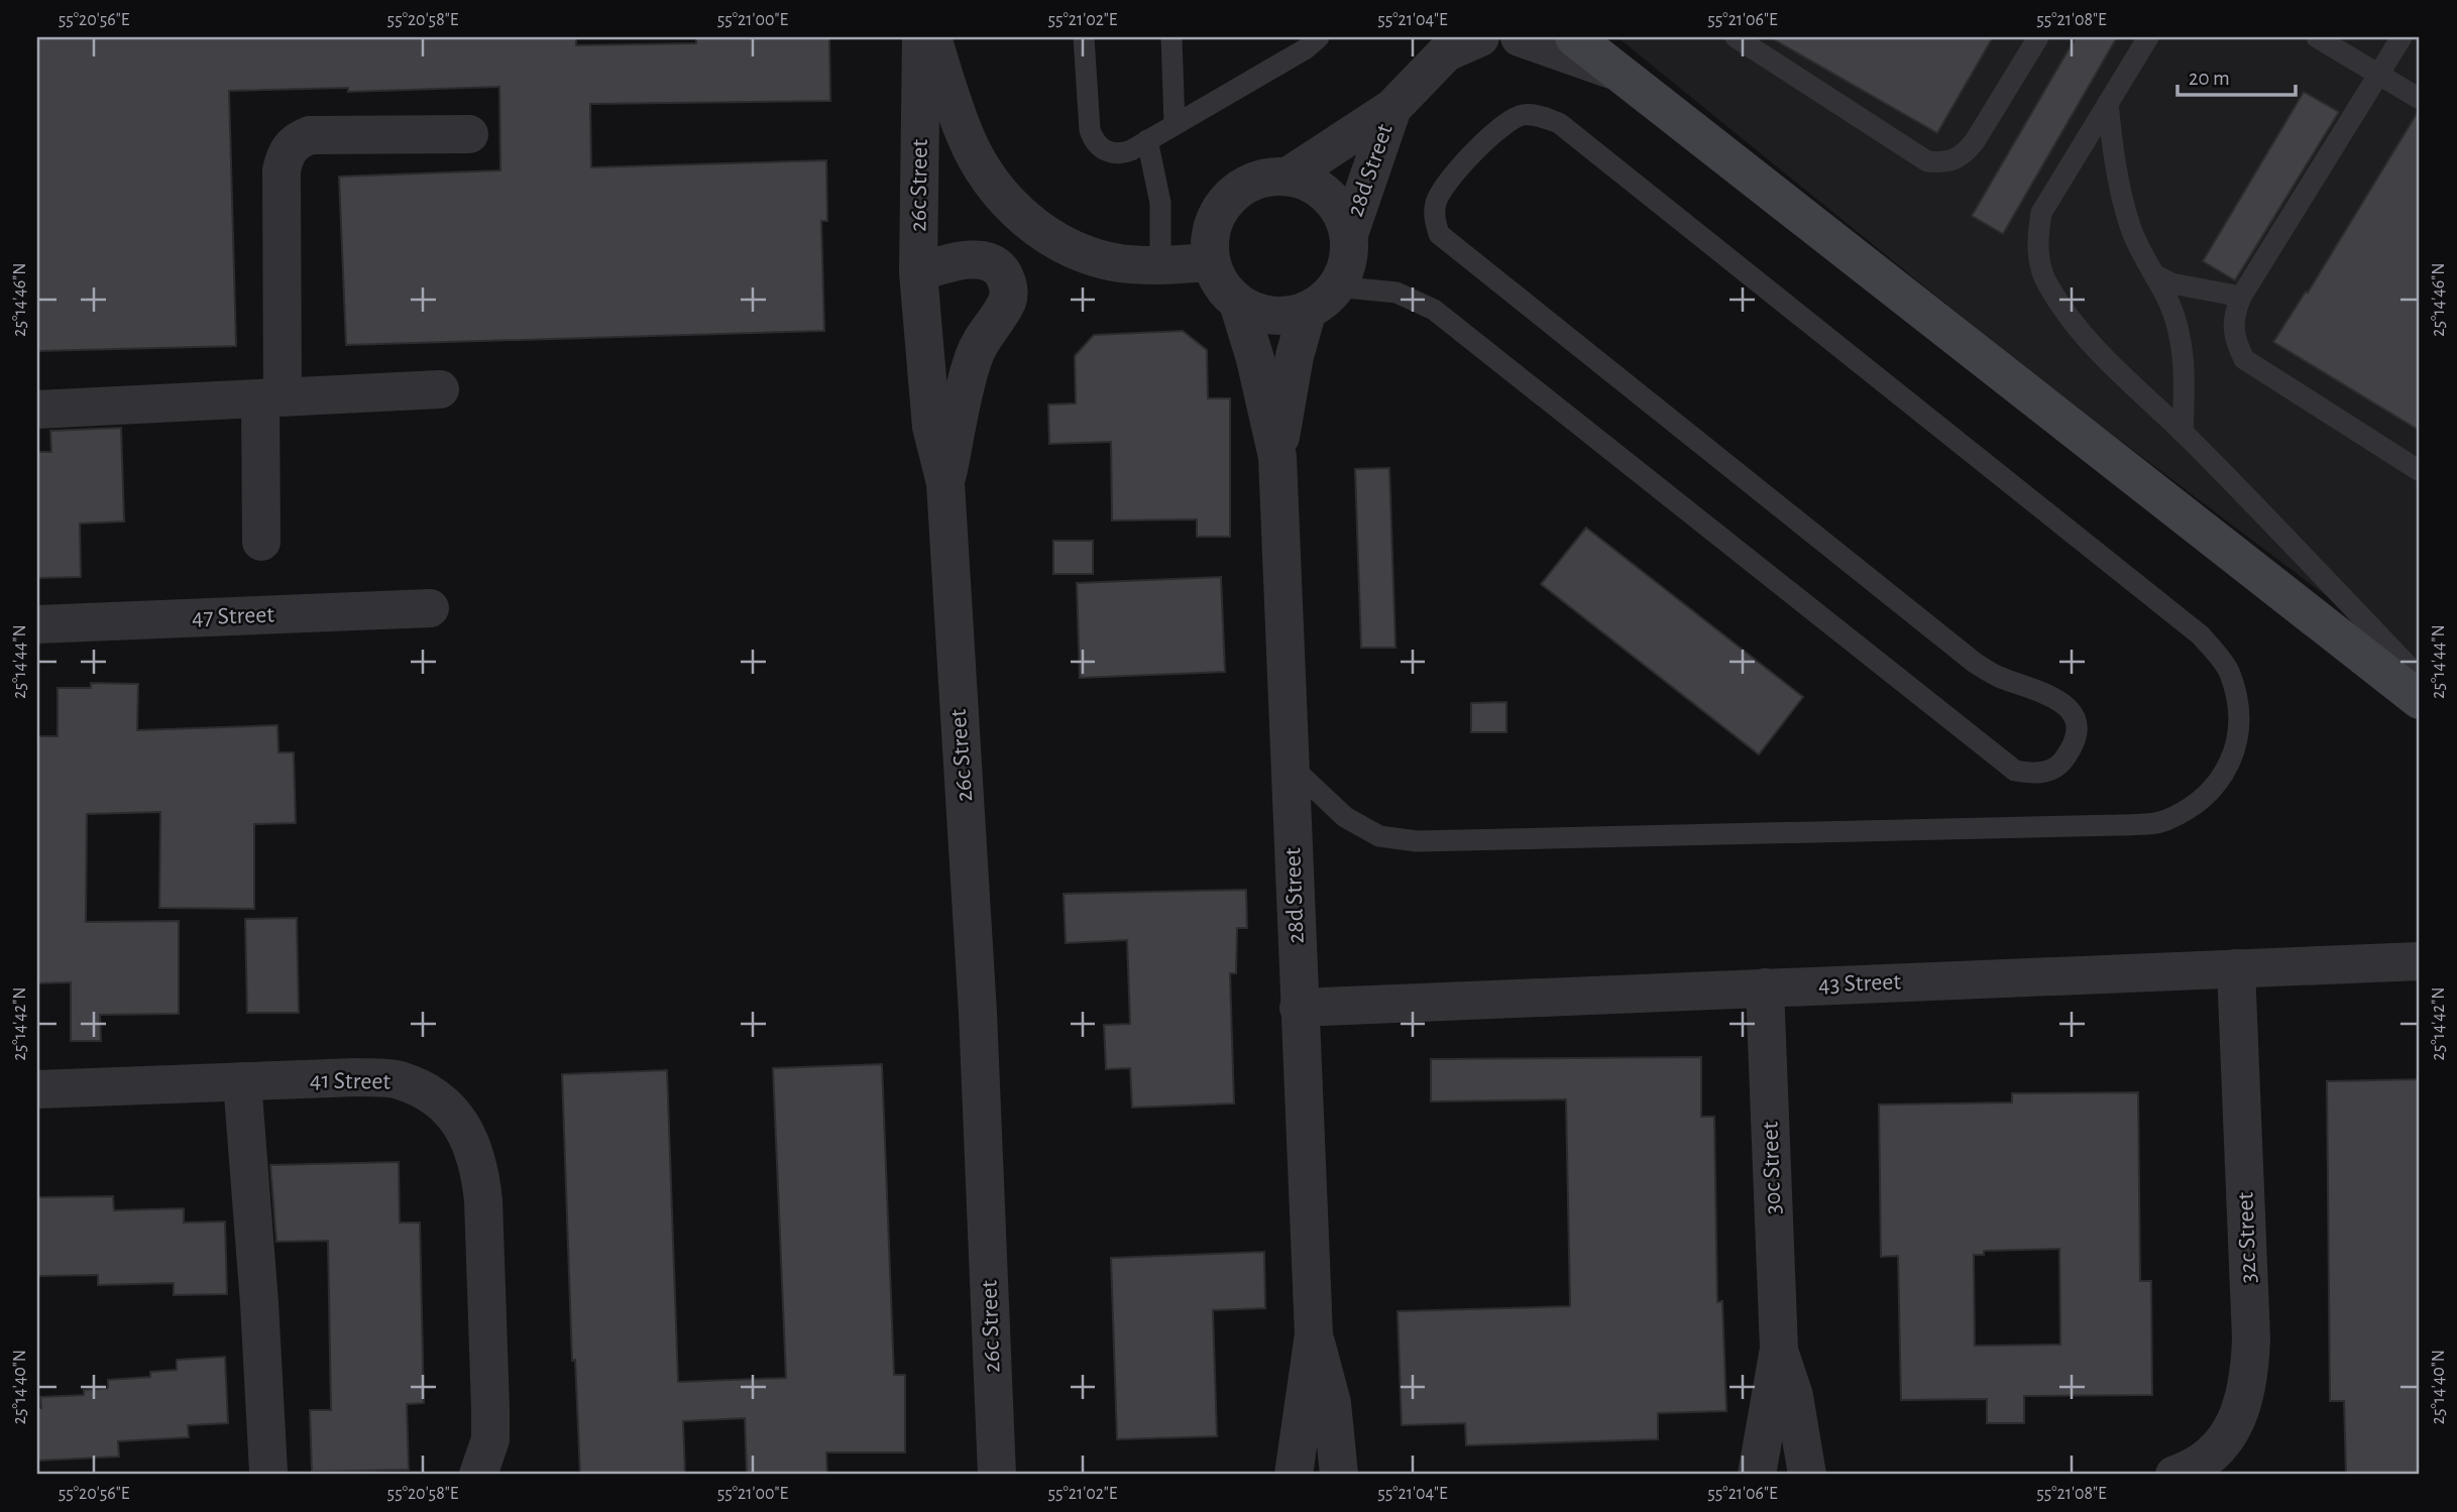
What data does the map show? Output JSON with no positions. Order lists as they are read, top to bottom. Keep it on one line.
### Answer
{"streets":{"street":["28d Street","26c Street","47 Street","43 Street","41 Street","30c Street","32c Street"]},"crossings":[["28d Street","43 Street"],["43 Street","30c Street"],["43 Street","32c Street"]],"scale_bar":"20 m","coordinates":["55°20'56\"E","55°20'58\"E","55°21'00\"E","55°21'02\"E","55°21'04\"E","55°21'06\"E","55°21'08\"E","25°14'46\"N","25°14'44\"N","25°14'42\"N","25°14'40\"N"]}
